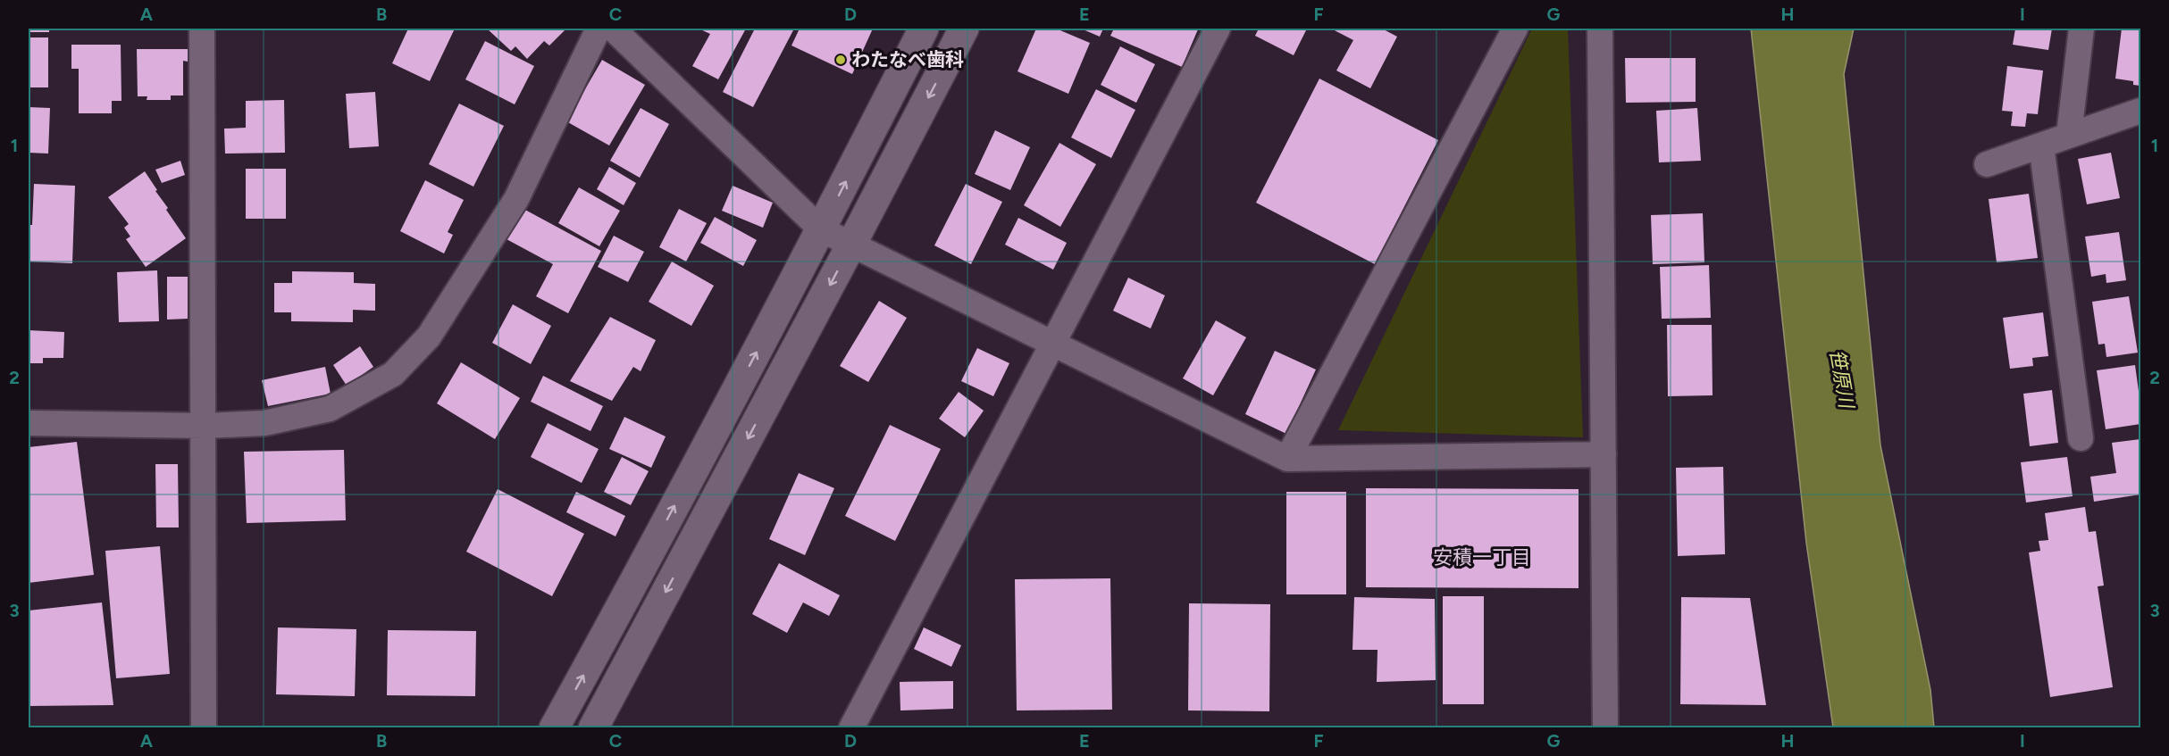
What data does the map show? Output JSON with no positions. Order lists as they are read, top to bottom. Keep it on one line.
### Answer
{"districts":["安積一丁目"],"water":["笹原川"],"places":["わたなべ歯科"],"grid":{"columns":["A","B","C","D","E","F","G","H","I"],"rows":["1","2","3"]}}
